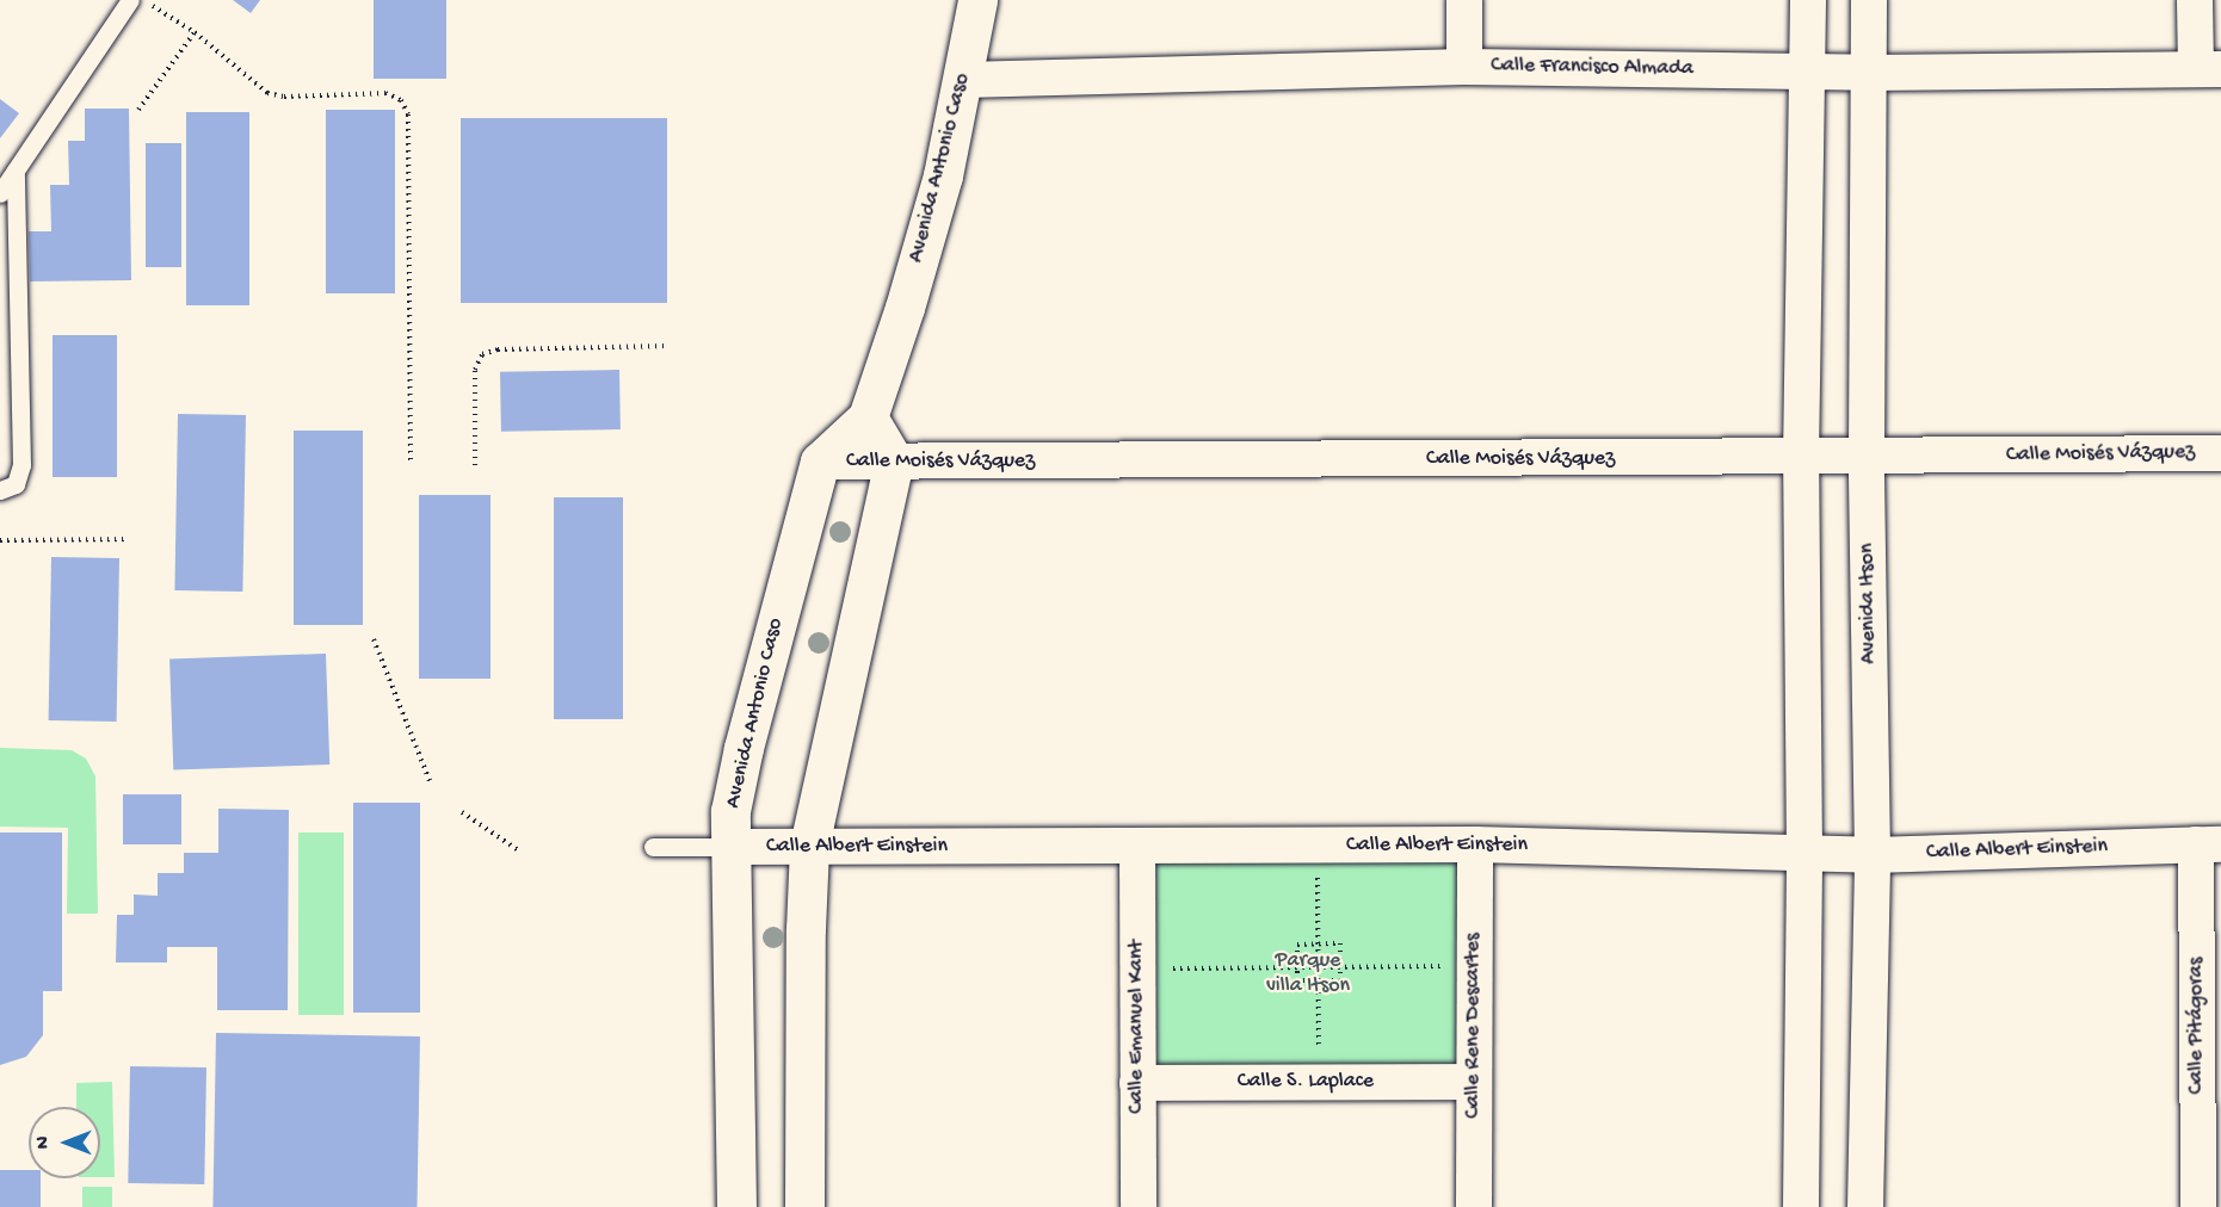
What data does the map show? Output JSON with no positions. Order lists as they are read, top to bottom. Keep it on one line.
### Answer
{"streets":{"street":["Calle Francisco Almada","Avenida Antonio Caso","Calle Moisés Vázquez","Avenida Itson","Calle Albert Einstein","Calle Rene Descartes","Calle Pitágoras","Calle Emanuel Kant","Calle S. Laplace"]},"crossings":[["Calle Francisco Almada","Avenida Antonio Caso"],["Calle Francisco Almada","Avenida Itson"],["Avenida Antonio Caso","Calle Moisés Vázquez"],["Avenida Antonio Caso","Calle Albert Einstein"],["Calle Moisés Vázquez","Avenida Itson"],["Avenida Itson","Calle Albert Einstein"],["Calle Albert Einstein","Calle Rene Descartes"],["Calle Albert Einstein","Calle Pitágoras"],["Calle Albert Einstein","Calle Emanuel Kant"],["Calle Rene Descartes","Calle S. Laplace"],["Calle Emanuel Kant","Calle S. Laplace"]],"parks":["Parque villa Itson"],"north":"left"}
